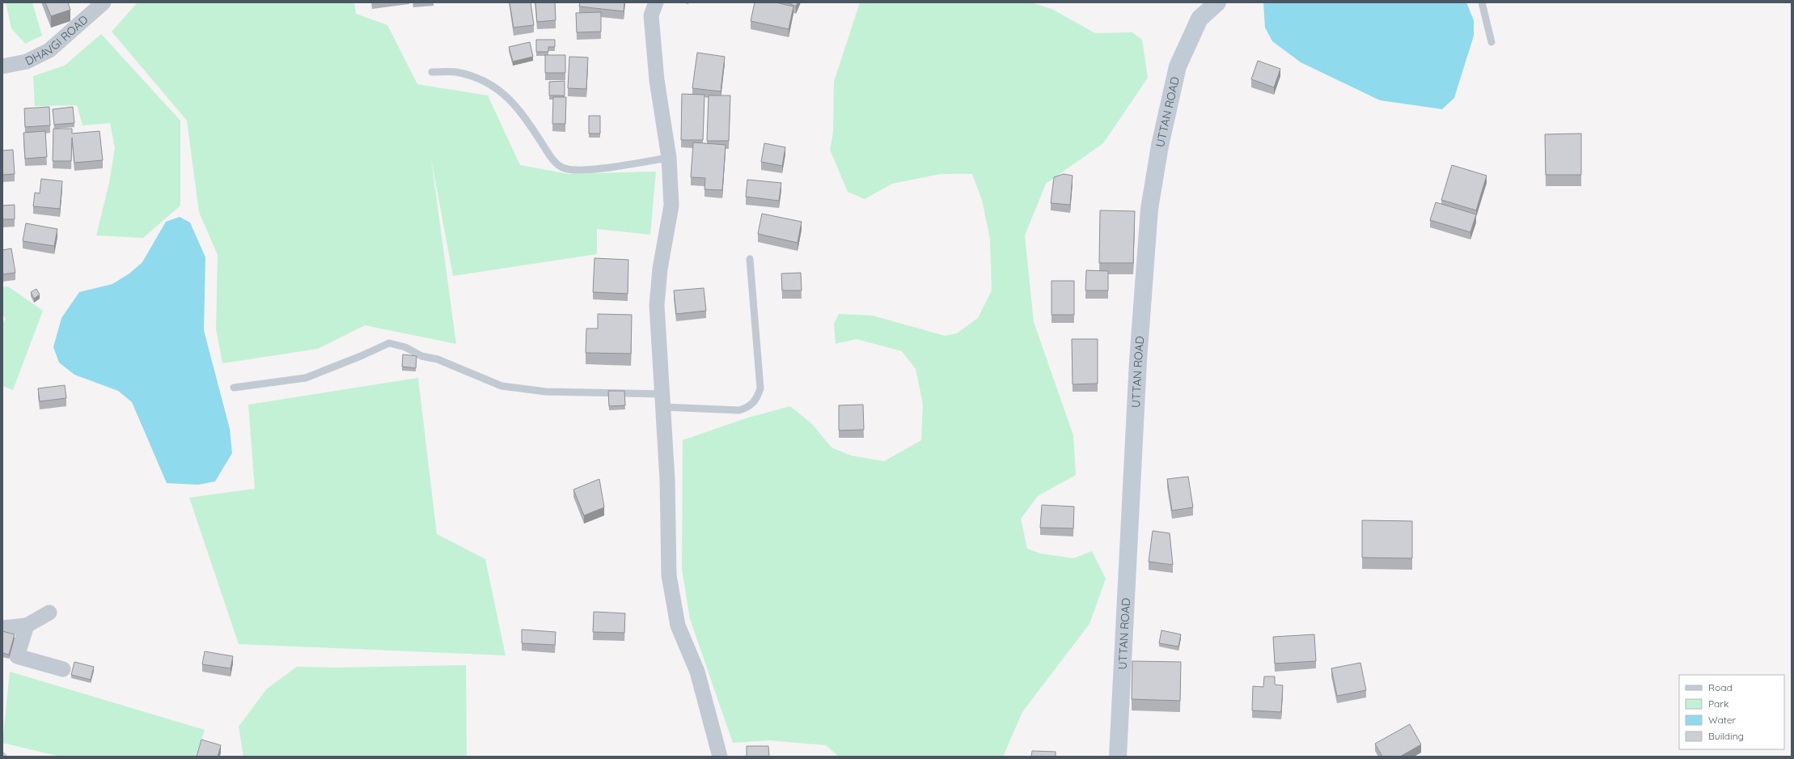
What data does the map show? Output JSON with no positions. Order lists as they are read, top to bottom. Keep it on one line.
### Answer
{"streets":{"main road":["UTTAN ROAD"],"street":["DHAVGI ROAD"]},"legend":["Road","Park","Water","Building"]}
